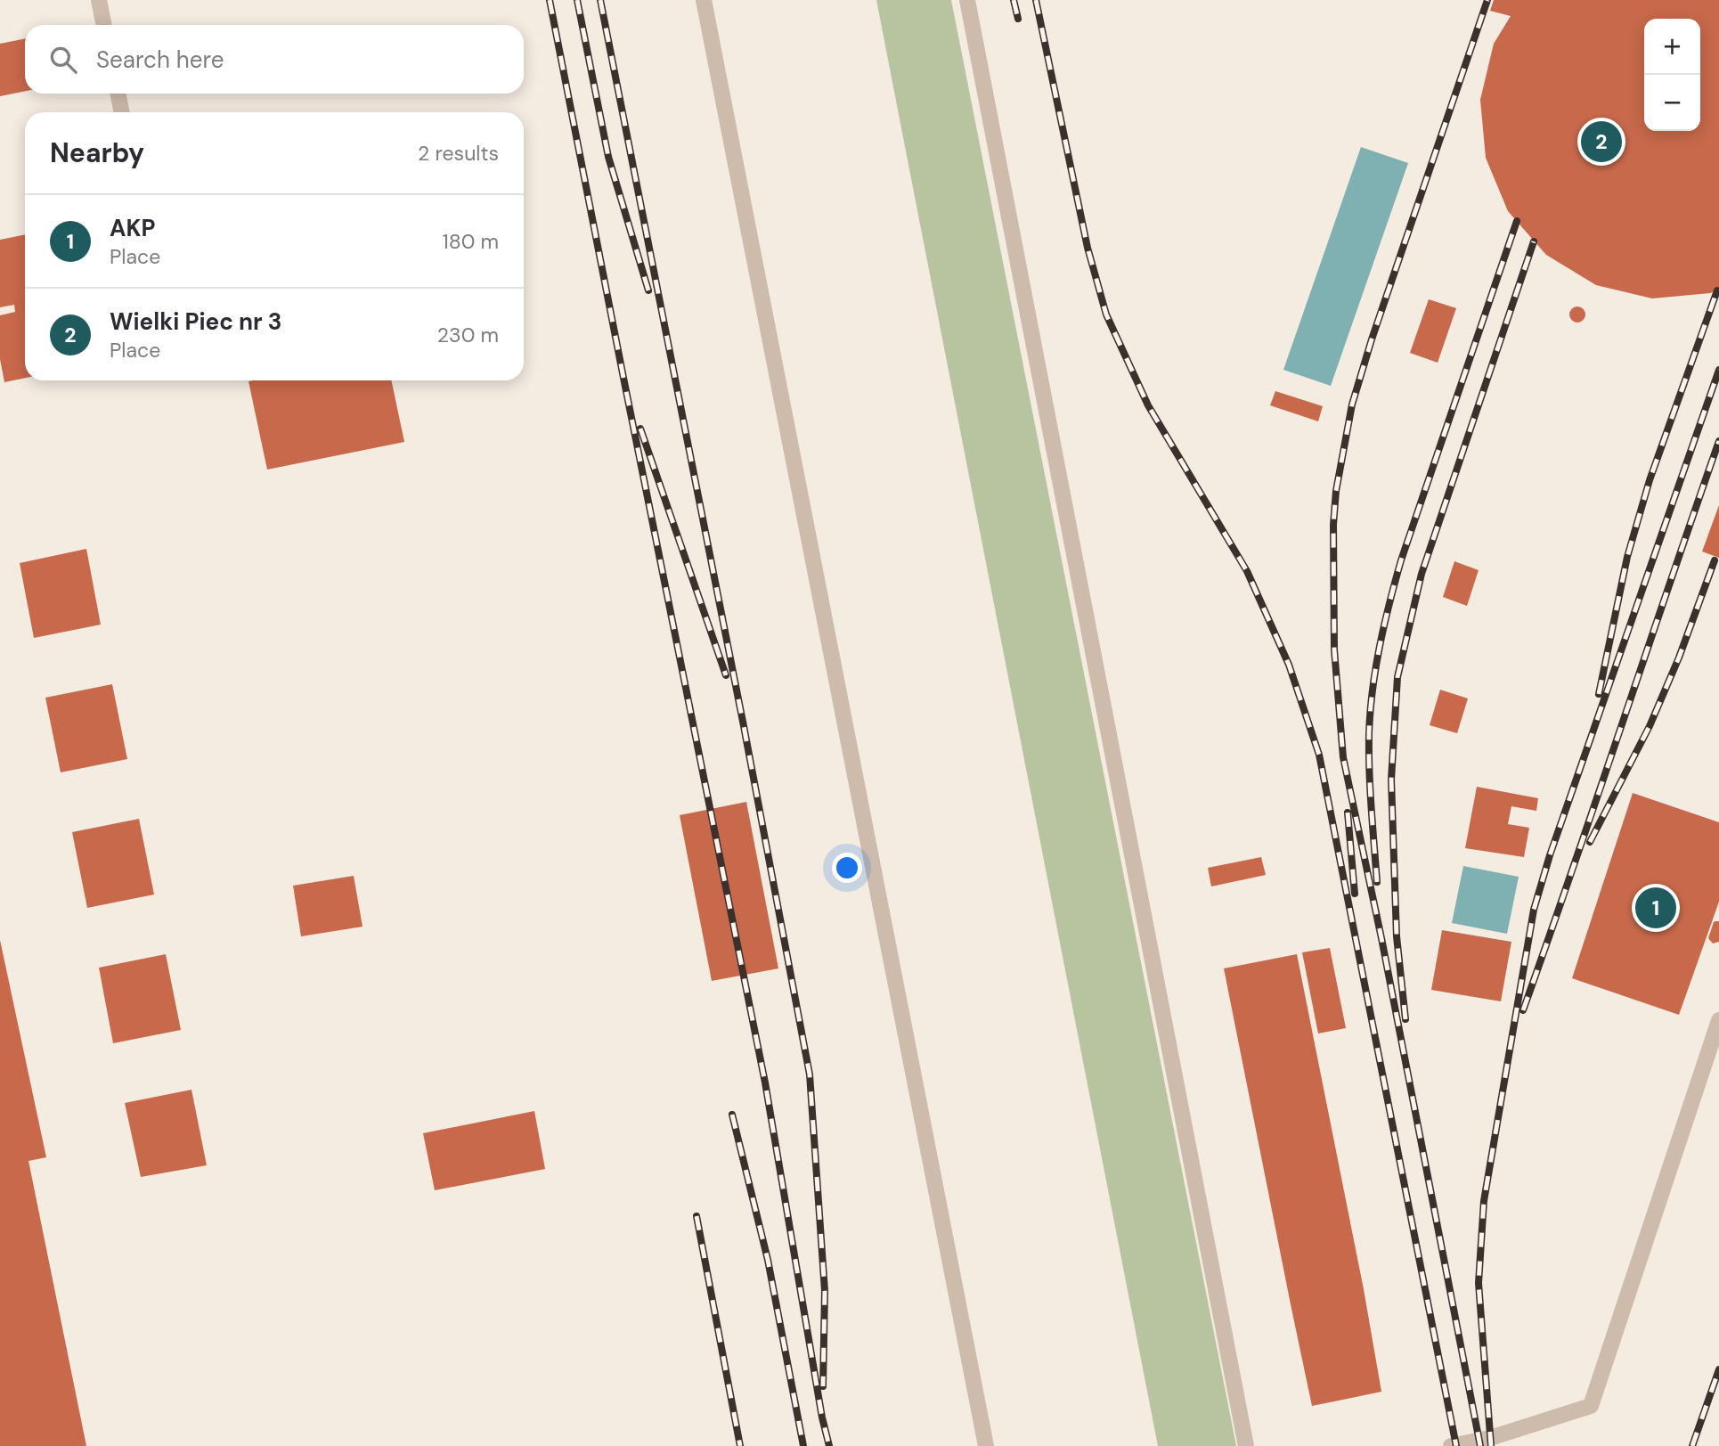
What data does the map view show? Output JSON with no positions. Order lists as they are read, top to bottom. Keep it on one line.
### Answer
{"page":{"map_buttons":["+","−"],"search":"Search here","heading":["Nearby","2 results"],"pins":["2","1"],"list":[{"mark":"1","name":"AKP","note":"Place","value":"180 m"},{"mark":"2","name":"Wielki Piec nr 3","note":"Place","value":"230 m"}]}}
